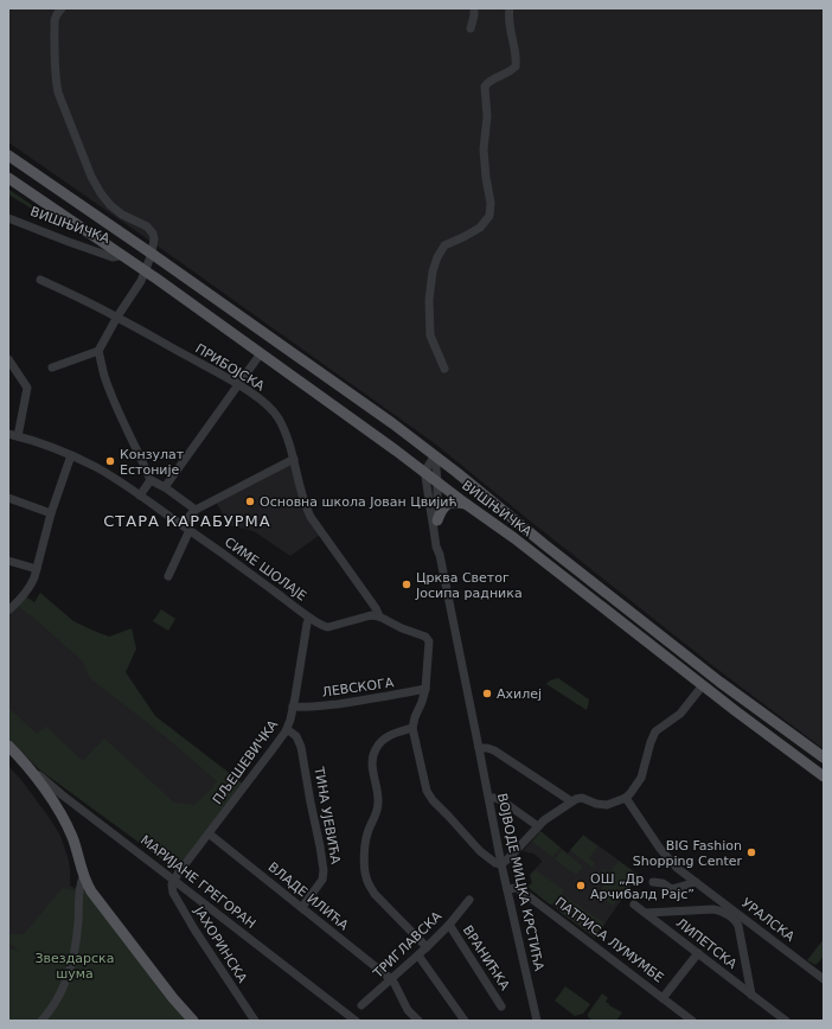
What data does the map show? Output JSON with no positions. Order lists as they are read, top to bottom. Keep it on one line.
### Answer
{"streets":{"main road":["ВИШЊИЧКА"],"street":["ПРИБОЈСКА","СИМЕ ШОЛАЈЕ","ЛЕВСКОГА","ПЉЕШЕВИЧКА","ТИНА УЈЕВИЋА","МАРИЈАНЕ ГРЕГОРАН","ВОЈВОДЕ МИЦКА КРСТИЋА","ВЛАДЕ ИЛИЋА","УРАЛСКА","ПАТРИСА ЛУМУМБЕ","ЛИПЕТСКА","ЈАХОРИНСКА","ТРИГЛАВСКА","ВРАНИЋКА"]},"crossings":[["ВИШЊИЧКА","ВОЈВОДЕ МИЦКА КРСТИЋА"],["ПРИБОЈСКА","СИМЕ ШОЛАЈЕ"],["СИМЕ ШОЛАЈЕ","ПЉЕШЕВИЧКА"],["ЛЕВСКОГА","ПЉЕШЕВИЧКА"],["ПЉЕШЕВИЧКА","ТИНА УЈЕВИЋА"],["ПЉЕШЕВИЧКА","МАРИЈАНЕ ГРЕГОРАН"],["ПЉЕШЕВИЧКА","ВЛАДЕ ИЛИЋА"],["ПЉЕШЕВИЧКА","ЈАХОРИНСКА"],["ТИНА УЈЕВИЋА","ВЛАДЕ ИЛИЋА"],["МАРИЈАНЕ ГРЕГОРАН","ЈАХОРИНСКА"],["ВОЈВОДЕ МИЦКА КРСТИЋА","ПАТРИСА ЛУМУМБЕ"],["ВЛАДЕ ИЛИЋА","ТРИГЛАВСКА"],["ТРИГЛАВСКА","ВРАНИЋКА"]],"districts":["СТАРА КАРАБУРМА"],"parks":["Звездарска шума"],"places":["Конзулат Естоније","Основна школа Јован Цвијић","Црква Светог Јосипа радника","Ахилеј","BIG Fashion Shopping Center","ОШ „Др Арчибалд Рајс”"]}
